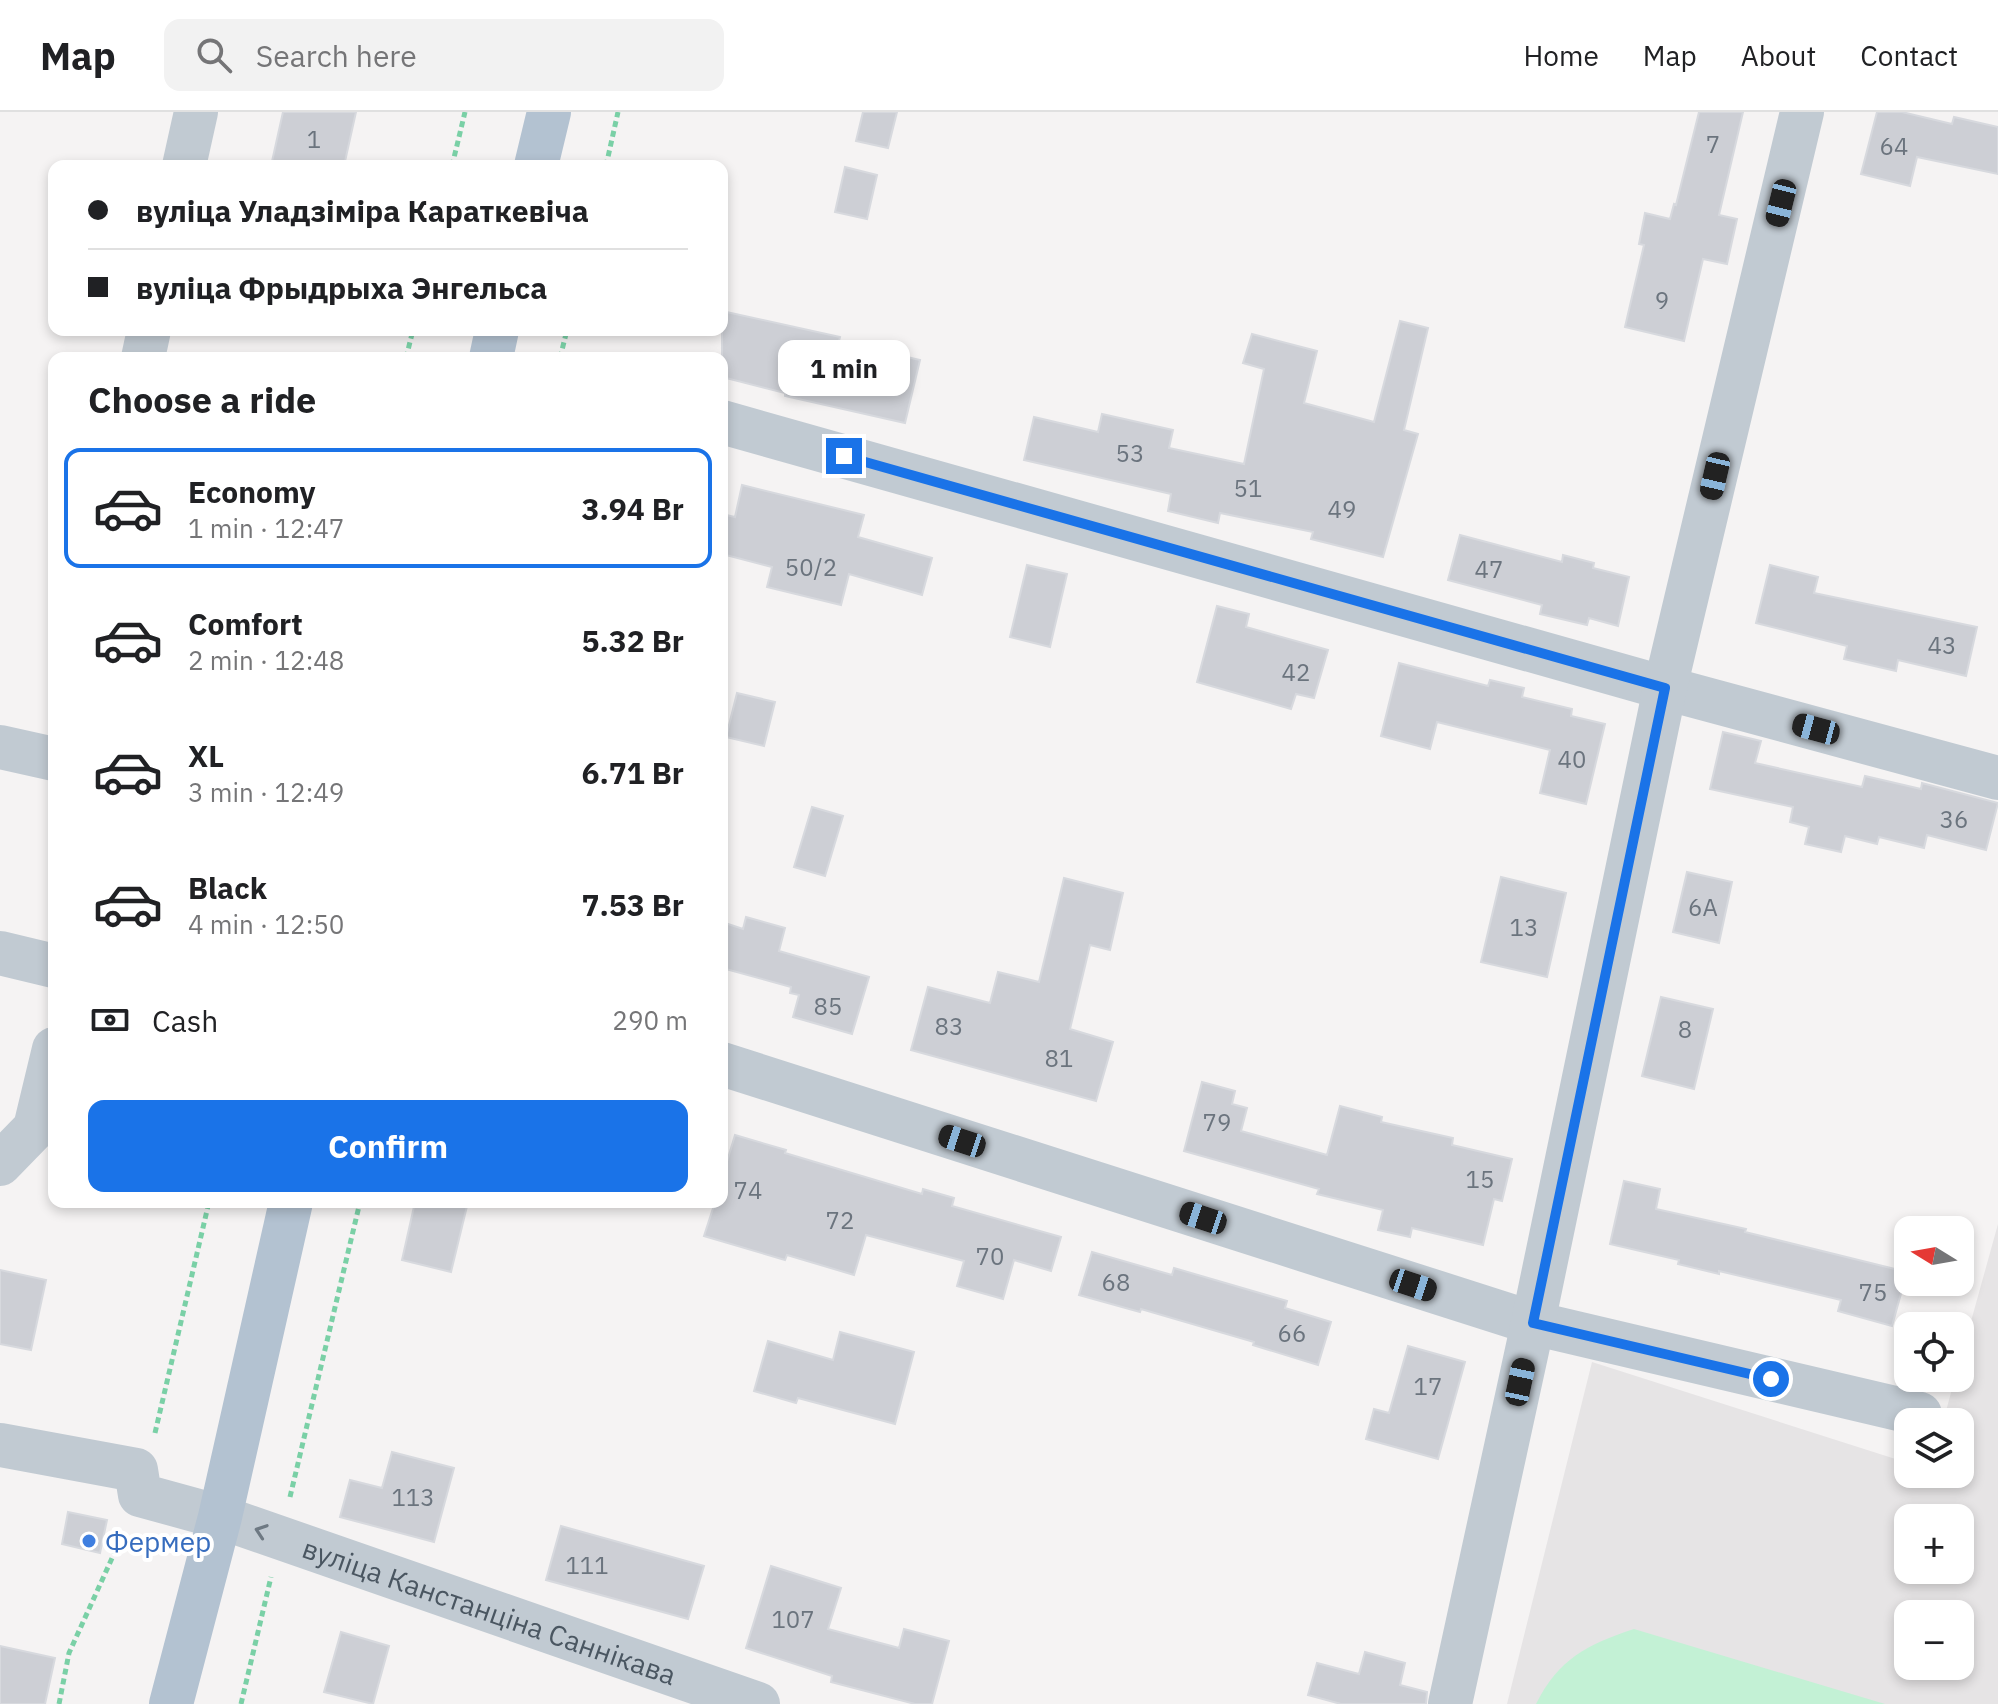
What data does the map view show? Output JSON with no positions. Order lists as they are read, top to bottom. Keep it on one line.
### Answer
{"streets":{"street":["вуліца Канстанціна Саннікава"]},"places":["Фермер"],"house_numbers":["1","7","64","9","53","51","49","50/2","47","43","42","40","36","6А","13","85","83","8","81","79","15","74","72","70","68","75","66","17","113","111","107"],"north":"left","page":{"header":"Map","search":"Search here","nav":["Home","Map","About","Contact"],"banner":["вуліца Уладзіміра Караткевіча","вуліца Фрыдрыха Энгельса"],"bubble":"1 min","heading":"Choose a ride","list":[{"name":"Economy","note":"1 min · 12:47","value":"3.94 Br"},{"name":"Comfort","note":"2 min · 12:48","value":"5.32 Br"},{"name":"XL","note":"3 min · 12:49","value":"6.71 Br"},{"name":"Black","note":"4 min · 12:50","value":"7.53 Br"}],"pay":["Cash","290 m"],"buttons":"Confirm","map_buttons":["+","−"]}}
